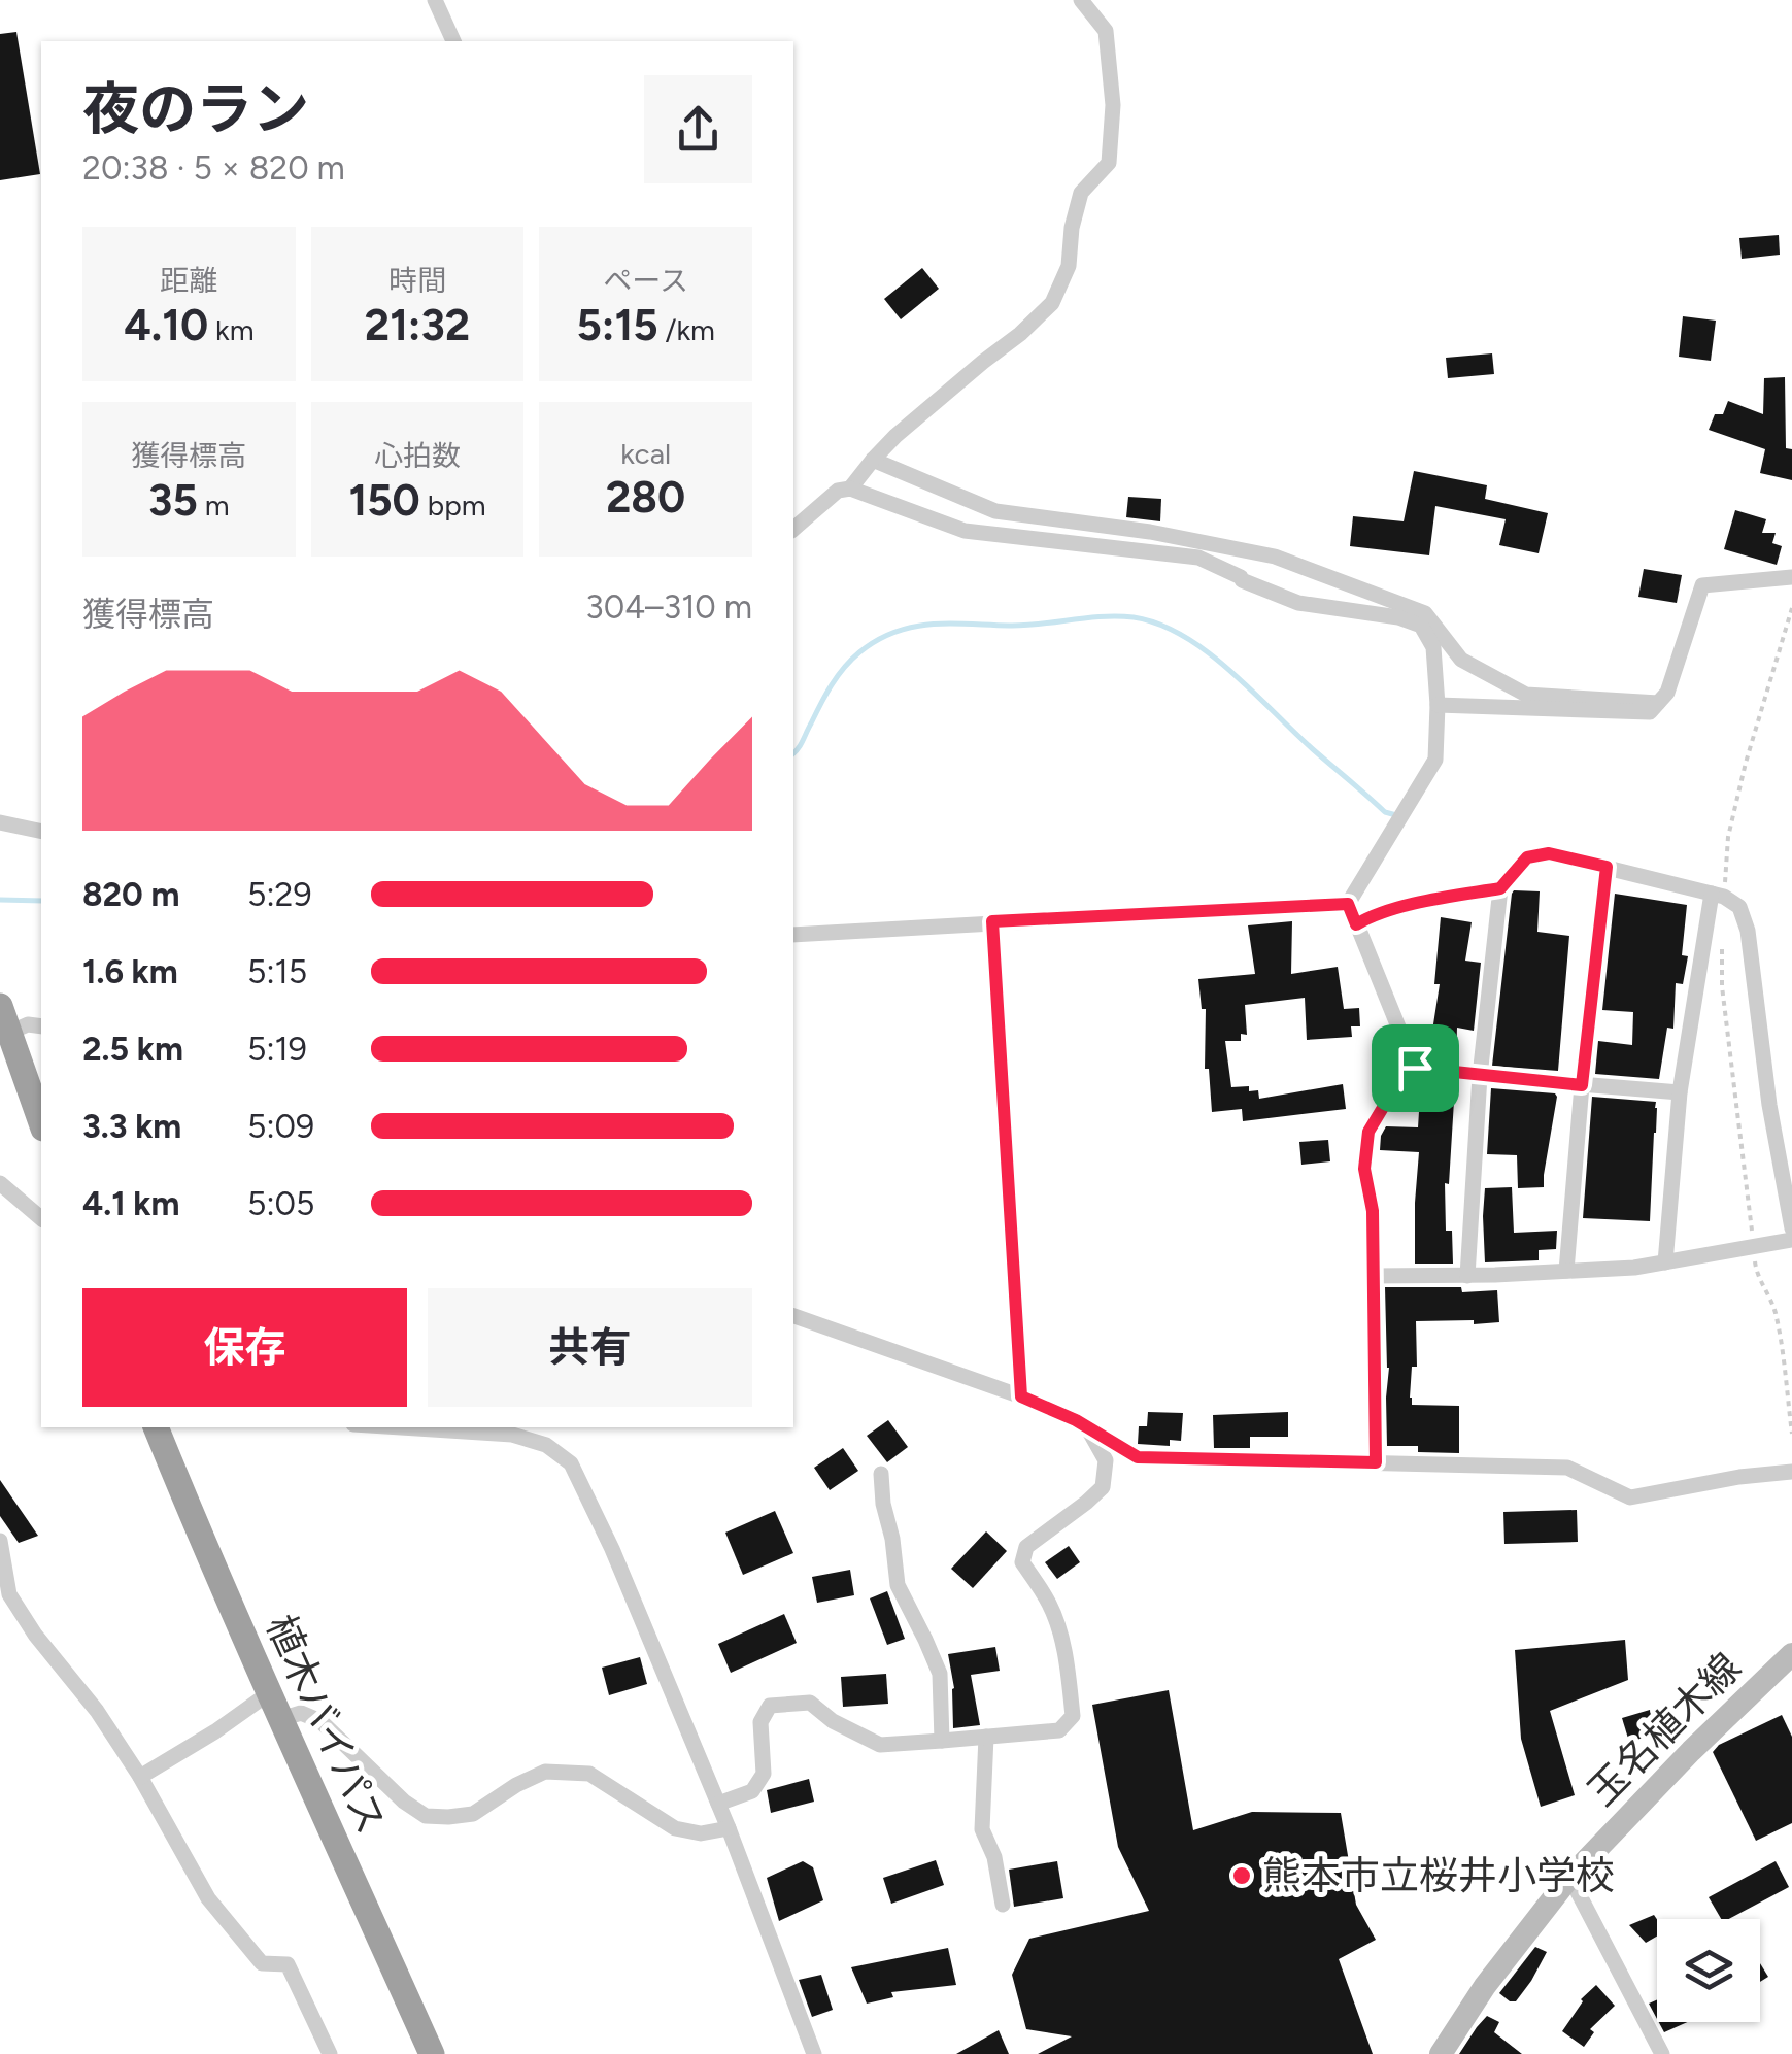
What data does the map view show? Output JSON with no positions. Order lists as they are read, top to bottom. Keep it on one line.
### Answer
{"streets":{"highway":["植木バイパス"],"main road":["玉名植木線"]},"places":["熊本市立桜井小学校"],"page":{"heading":["夜のラン","20:38 · 5 × 820 m"],"stats":[["距離","4.10 km"],["時間","21:32"],["ペース","5:15 /km"],["獲得標高","35 m"],["心拍数","150 bpm"],["kcal","280"]],"chart":["獲得標高","304–310 m"],"list":[{"name":"820 m","note":"5:29"},{"name":"1.6 km","note":"5:15"},{"name":"2.5 km","note":"5:19"},{"name":"3.3 km","note":"5:09"},{"name":"4.1 km","note":"5:05"}],"buttons":["保存","共有"]}}
